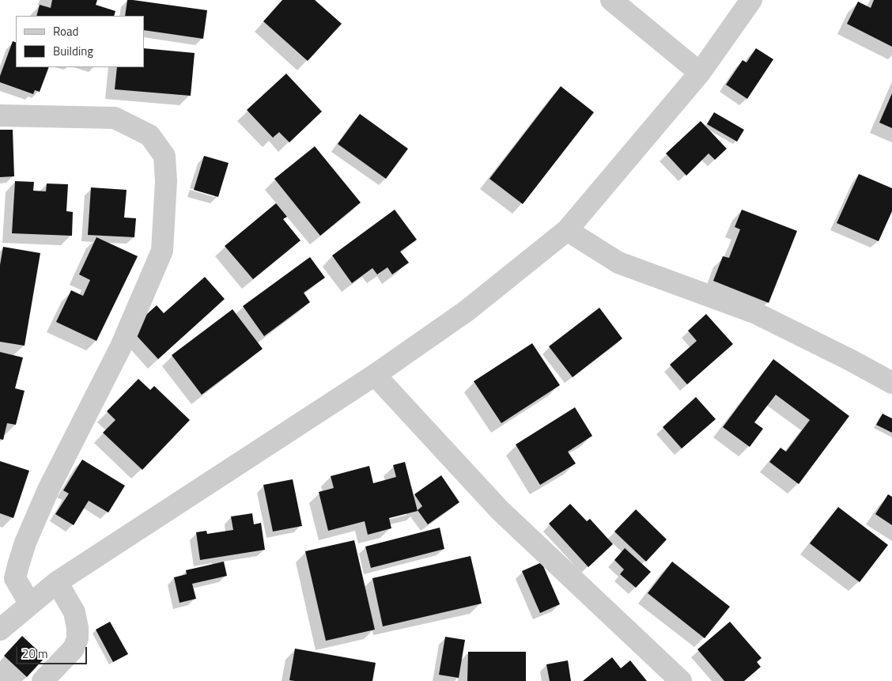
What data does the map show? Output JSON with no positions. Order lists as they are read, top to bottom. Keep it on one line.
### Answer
{"legend":["Road","Building"],"scale_bar":"20 m"}
